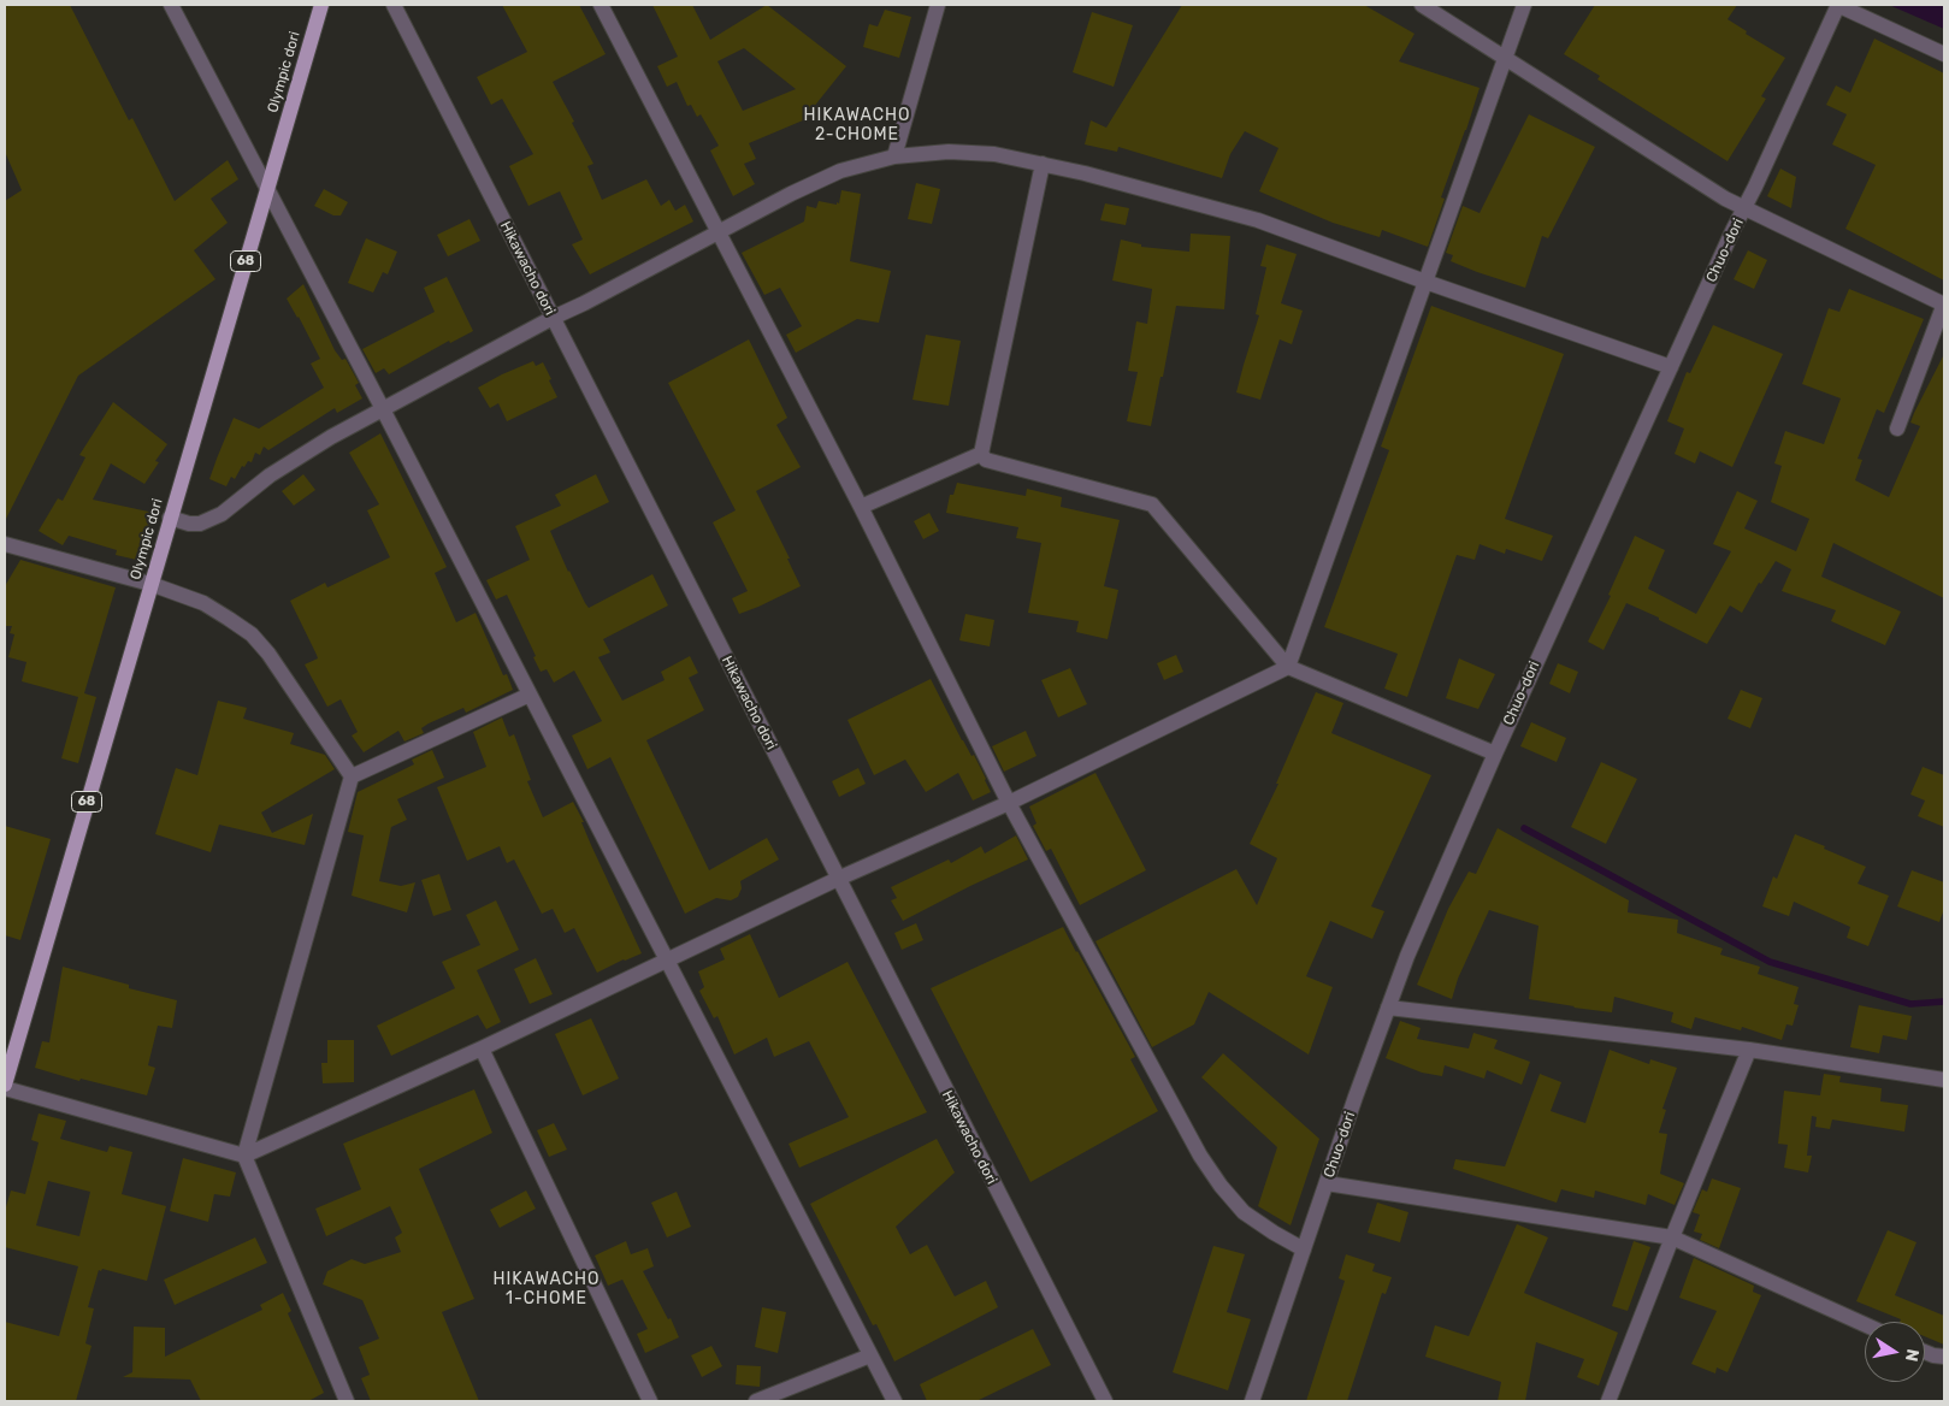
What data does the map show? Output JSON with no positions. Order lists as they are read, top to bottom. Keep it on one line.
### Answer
{"streets":{"main road":["Olympic dori","68"],"street":["Chuo-dori","Hikawacho dori"]},"districts":["HIKAWACHO 2-CHOME","HIKAWACHO 1-CHOME"],"north":"right"}
